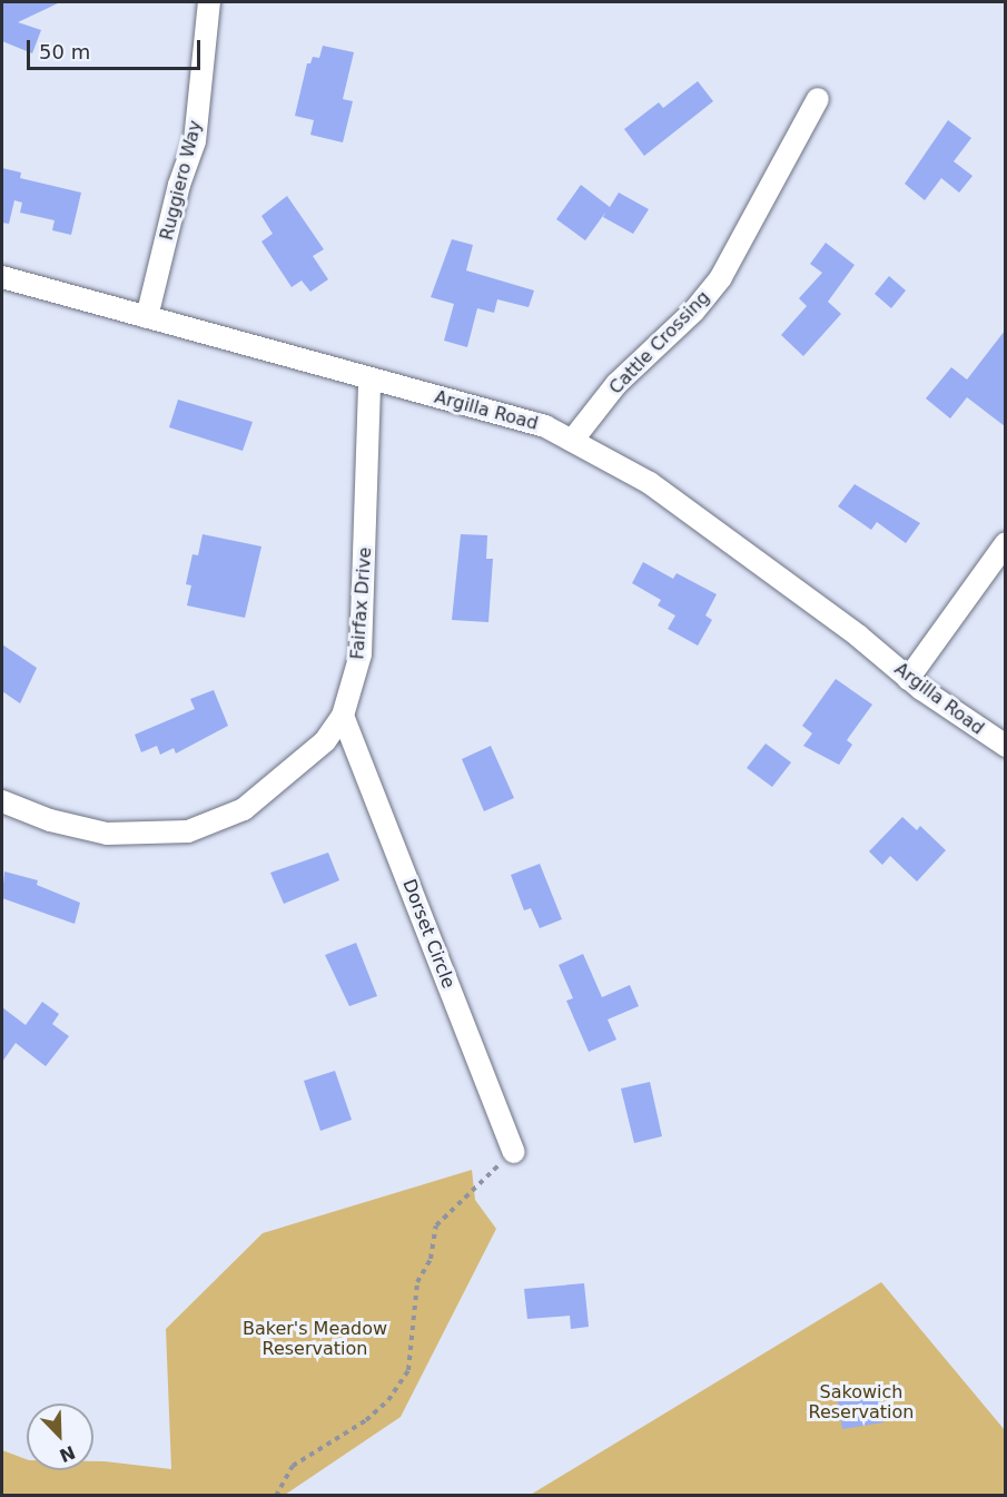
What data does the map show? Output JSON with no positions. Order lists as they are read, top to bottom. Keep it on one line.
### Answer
{"streets":{"street":["Ruggiero Way","Cattle Crossing","Argilla Road","Fairfax Drive","Dorset Circle"]},"crossings":[["Ruggiero Way","Argilla Road"],["Cattle Crossing","Argilla Road"],["Argilla Road","Fairfax Drive"],["Fairfax Drive","Dorset Circle"]],"parks":["Baker's Meadow Reservation","Sakowich Reservation"],"scale_bar":"50 m","north":"bottom right"}
